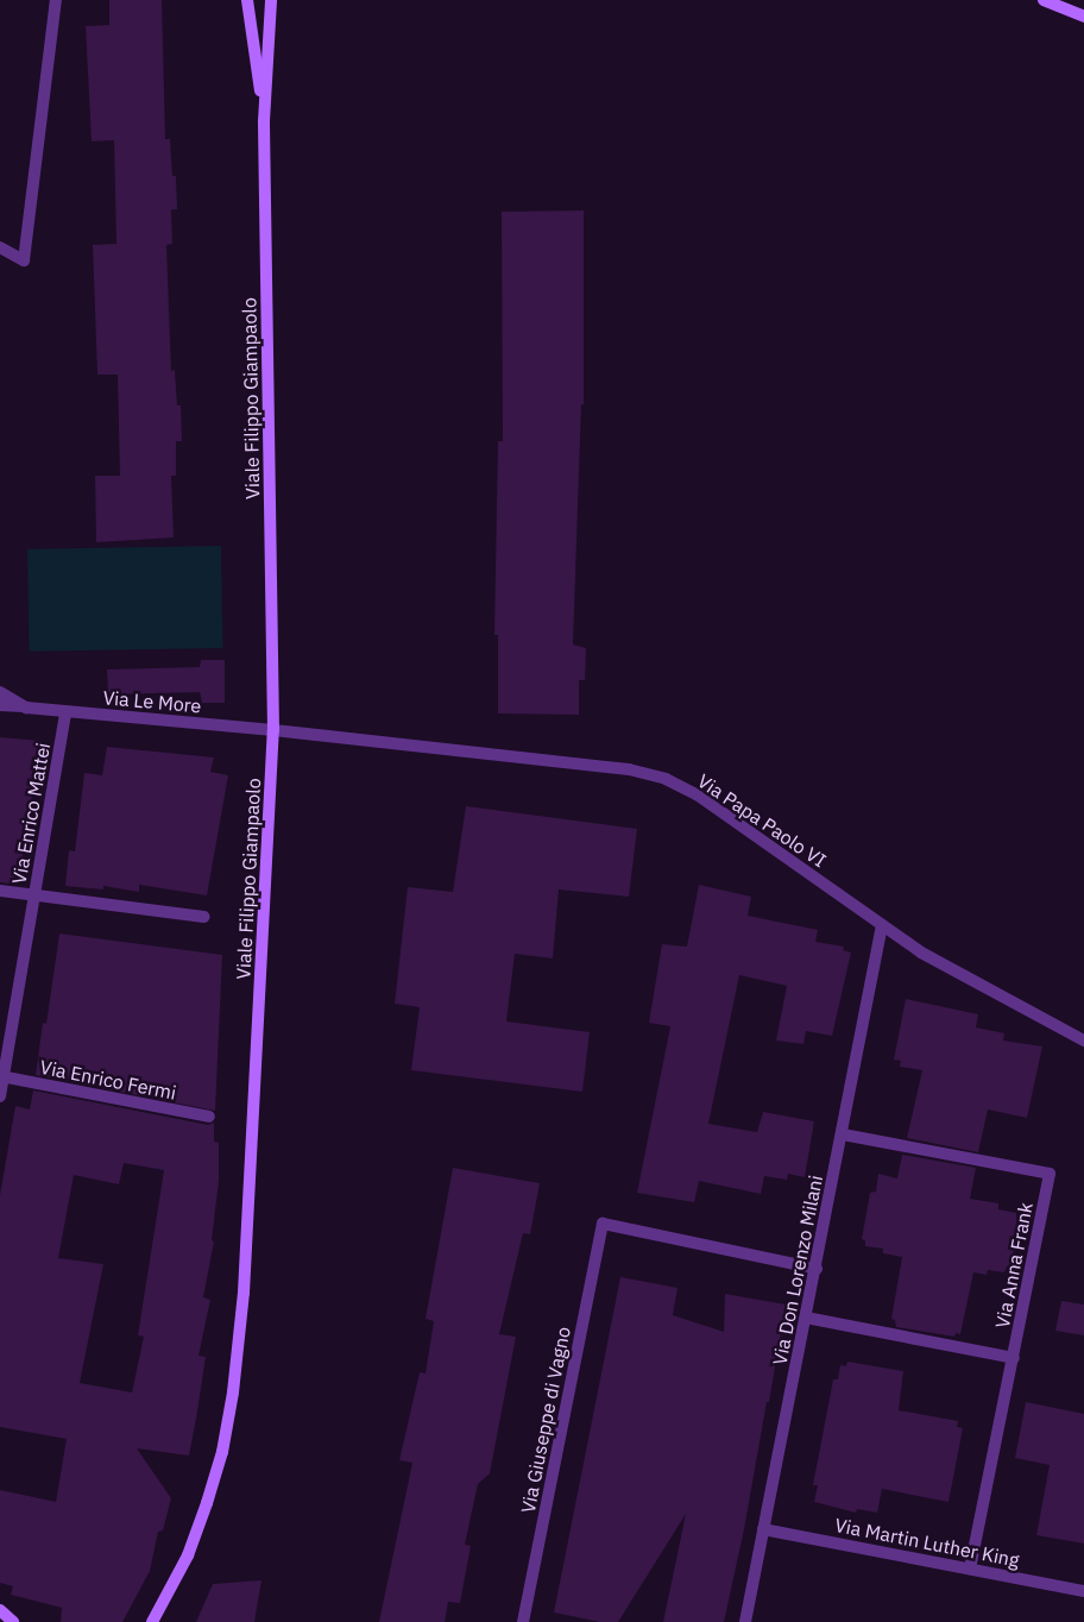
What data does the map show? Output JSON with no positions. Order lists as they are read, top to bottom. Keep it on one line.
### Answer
{"streets":{"street":["Viale Filippo Giampaolo","Via Le More","Via Enrico Mattei","Via Papa Paolo VI","Via Enrico Fermi","Via Anna Frank","Via Don Lorenzo Milani","Via Giuseppe di Vagno","Via Martin Luther King"]},"crossings":[["Viale Filippo Giampaolo","Via Le More"],["Viale Filippo Giampaolo","Via Papa Paolo VI"],["Via Le More","Via Enrico Mattei"],["Via Le More","Via Papa Paolo VI"],["Via Enrico Mattei","Via Enrico Fermi"],["Via Papa Paolo VI","Via Don Lorenzo Milani"],["Via Anna Frank","Via Don Lorenzo Milani"],["Via Anna Frank","Via Martin Luther King"],["Via Don Lorenzo Milani","Via Giuseppe di Vagno"],["Via Don Lorenzo Milani","Via Martin Luther King"]]}
